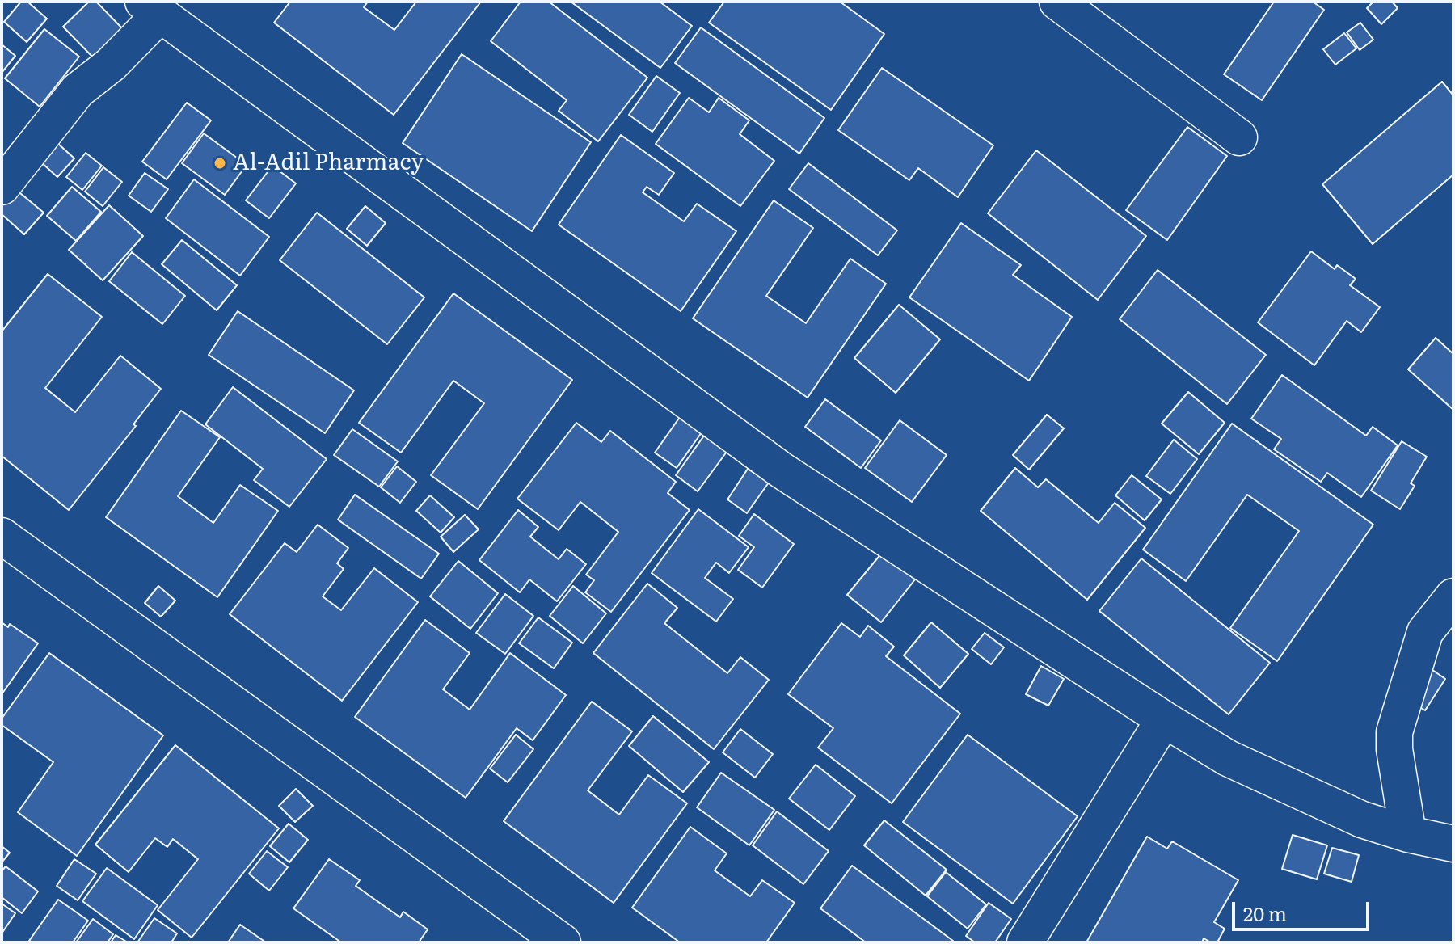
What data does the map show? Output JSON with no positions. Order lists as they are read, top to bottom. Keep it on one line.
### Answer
{"places":["Al-Adil Pharmacy"],"scale_bar":"20 m"}
